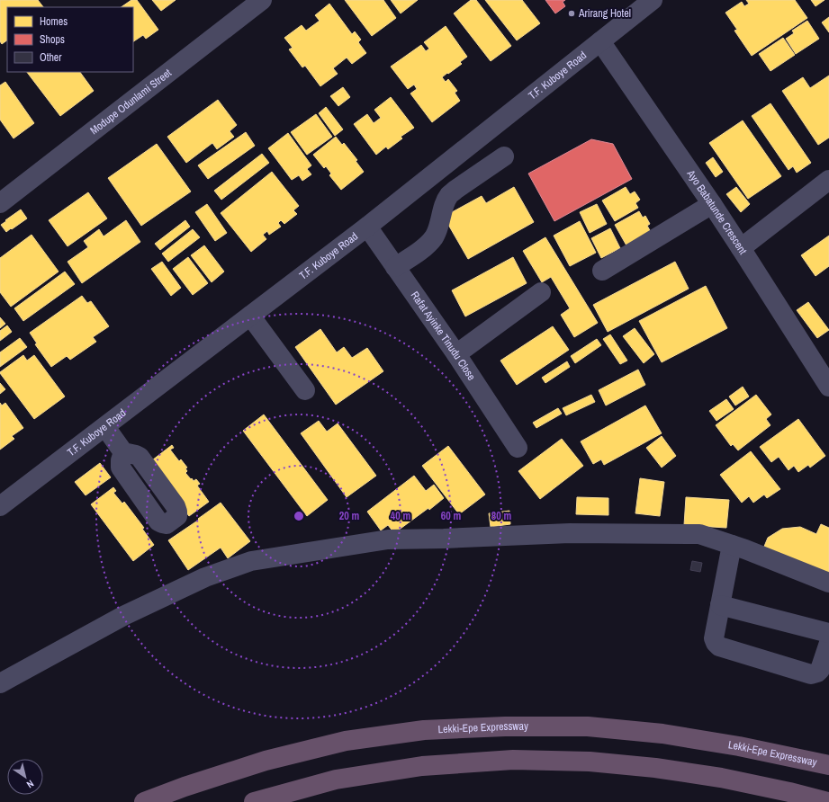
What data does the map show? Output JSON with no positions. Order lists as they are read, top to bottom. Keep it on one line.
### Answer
{"streets":{"highway":["Lekki-Epe Expressway"],"street":["T.F. Kuboye Road","Modupe Odunlami Street","Ayo Babatunde Crescent","Rafat Ayinke Tinudu Close"]},"crossings":[["T.F. Kuboye Road","Ayo Babatunde Crescent"],["T.F. Kuboye Road","Rafat Ayinke Tinudu Close"]],"places":["Arirang Hotel"],"legend":["Homes","Shops","Other"],"north":"bottom right","rings":["20 m","40 m","60 m","80 m"]}
